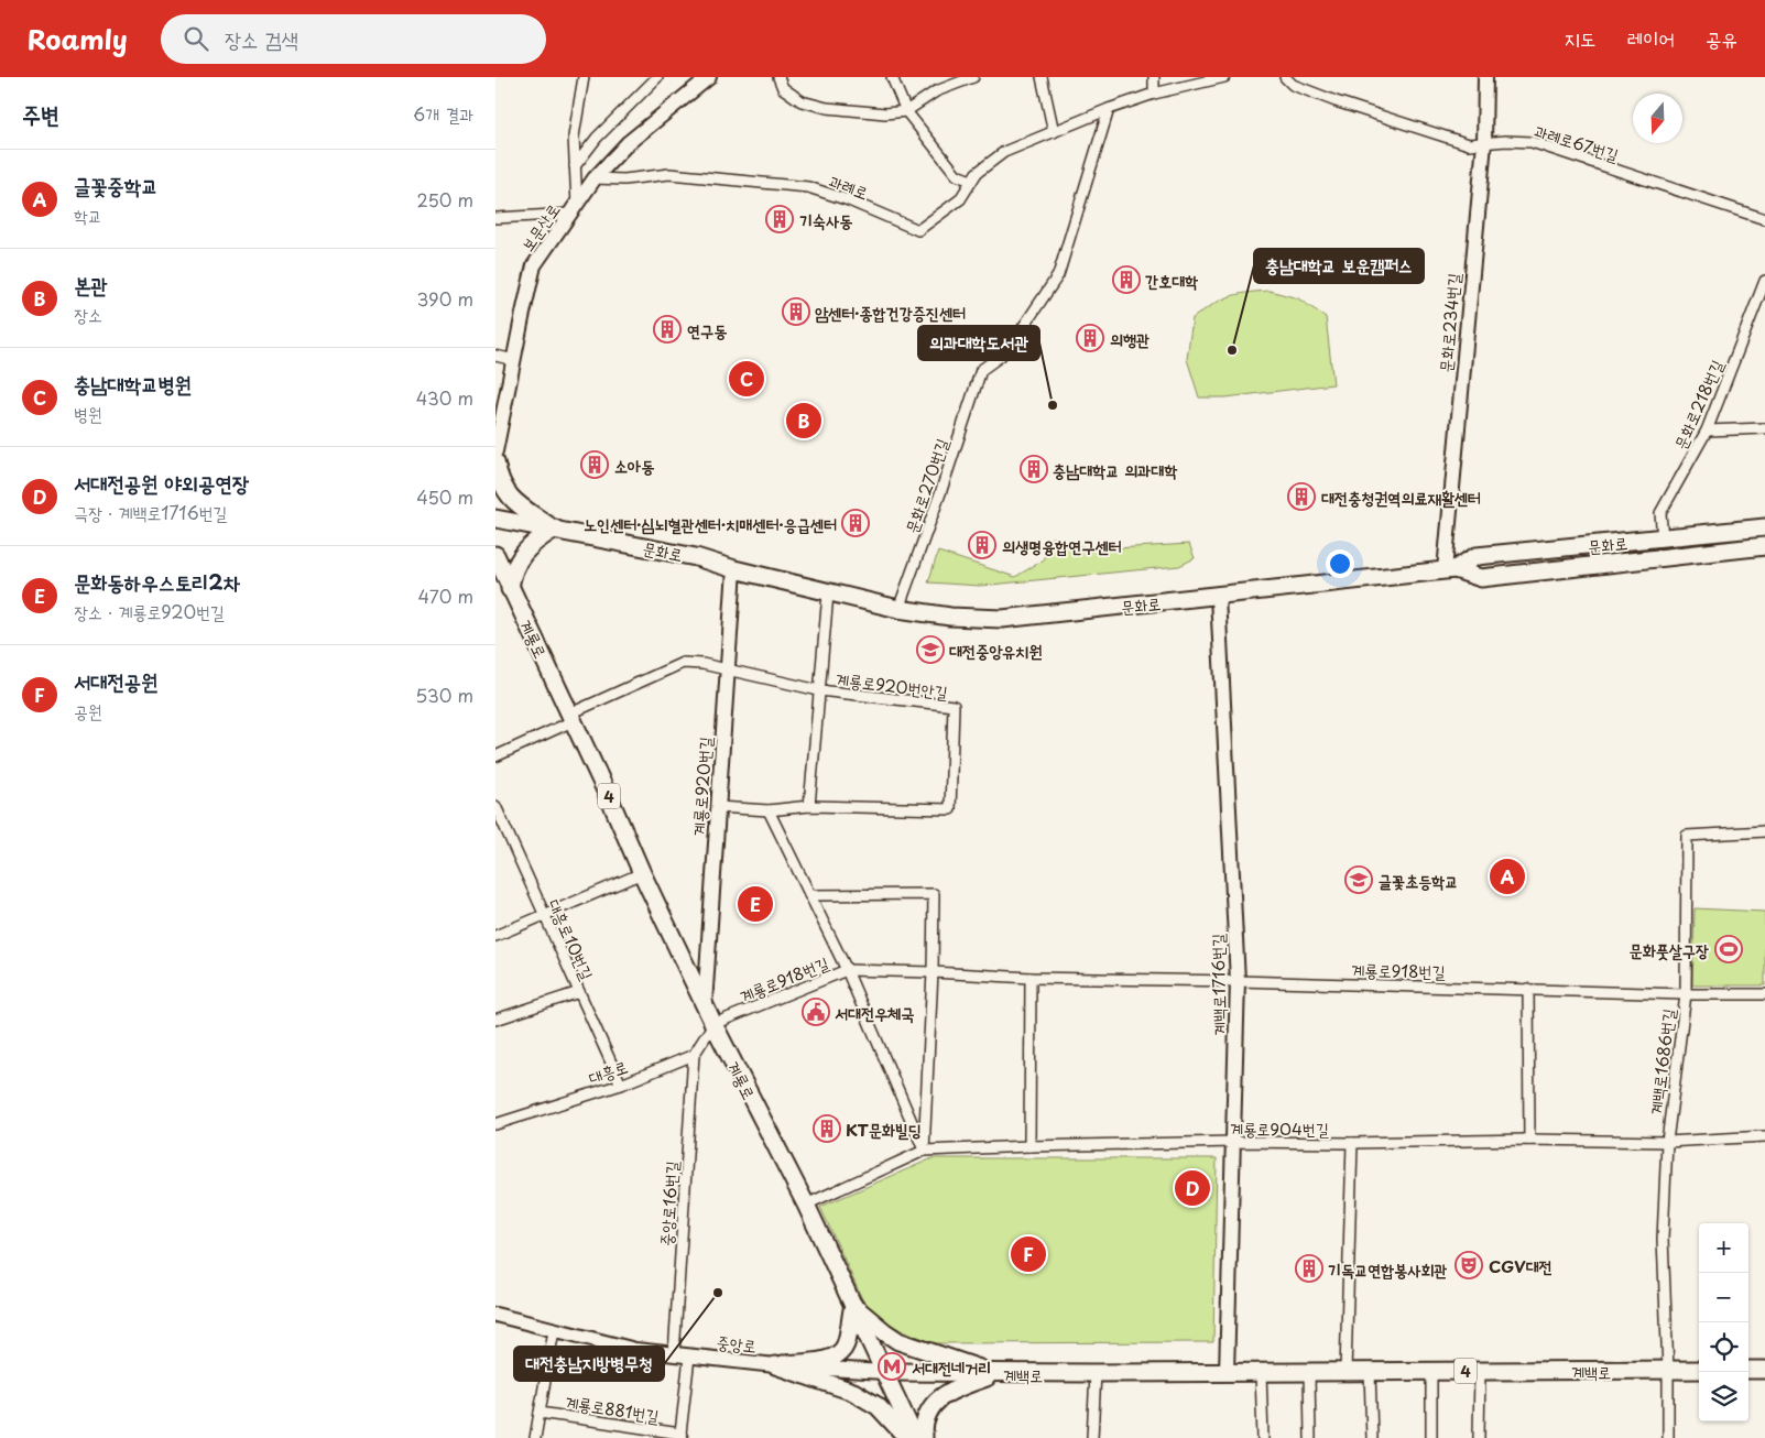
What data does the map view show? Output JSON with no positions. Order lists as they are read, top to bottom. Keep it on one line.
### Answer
{"streets":{"main road":["보문산로","문화로234번길","문화로","계룡로","계룡로920번길","4","계백로1716번길","중앙로","계백로"],"street":["과례로67번길","과례로","문화로218번길","문화로270번길","계룡로920번안길","대흥로10번길","계룡로918번길","계백로1686번길","대흥로","계룡로904번길","중앙로16번길","계룡로881번길"]},"crossings":[["과례로67번길","문화로234번길"],["과례로","보문산로"],["과례로","문화로270번길"],["문화로234번길","문화로"],["문화로218번길","문화로"],["문화로270번길","문화로"],["문화로","계룡로920번길"],["문화로","계백로1716번길"],["계룡로","계룡로920번안길"],["계룡로","계룡로920번길"],["계룡로","계룡로918번길"],["계룡로","계룡로904번길"],["계룡로","중앙로"],["계룡로","계백로"],["계룡로920번안길","계룡로920번길"],["대흥로10번길","대흥로"],["계룡로918번길","계백로1716번길"],["계룡로918번길","계백로1686번길"],["계백로1716번길","계룡로904번길"],["계백로1716번길","계백로"],["계백로1686번길","계룡로904번길"],["계백로1686번길","계백로"],["대흥로","중앙로16번길"],["중앙로16번길","중앙로"],["중앙로","계백로"]],"places":{"building":["기숙사동","간호대학","암센터·종합건강증진센터","연구동","의행관","소아동","충남대학교 의과대학","대전충청권역의료재활센터","노인센터·심뇌혈관센터·치매센터·응급센터","의생명융합연구센터","KT문화빌딩","기독교연합봉사회관"],"other":["충남대학교 보운캠퍼스","의과대학도서관","대전충남지방병무청"],"school or university":["대전중앙유치원","글꽃초등학교"],"sports":["문화풋살구장"],"public building":["서대전우체국"],"theatre":["CGV대전"],"metro station":["서대전네거리"]},"north":"bottom","page":{"header":"Roamly","search":"장소 검색","nav":["지도","레이어","공유"],"heading":["주변","6개 결과"],"list":[{"mark":"A","name":"글꽃중학교","note":"학교","value":"250 m"},{"mark":"B","name":"본관","note":"장소","value":"390 m"},{"mark":"C","name":"충남대학교병원","note":"병원","value":"430 m"},{"mark":"D","name":"서대전공원 야외공연장","note":"극장 · 계백로1716번길","value":"450 m"},{"mark":"E","name":"문화동하우스토리2차","note":"장소 · 계룡로920번길","value":"470 m"},{"mark":"F","name":"서대전공원","note":"공원","value":"530 m"}],"pins":["C","B","A","E","D","F"],"map_buttons":["+","−"]}}
